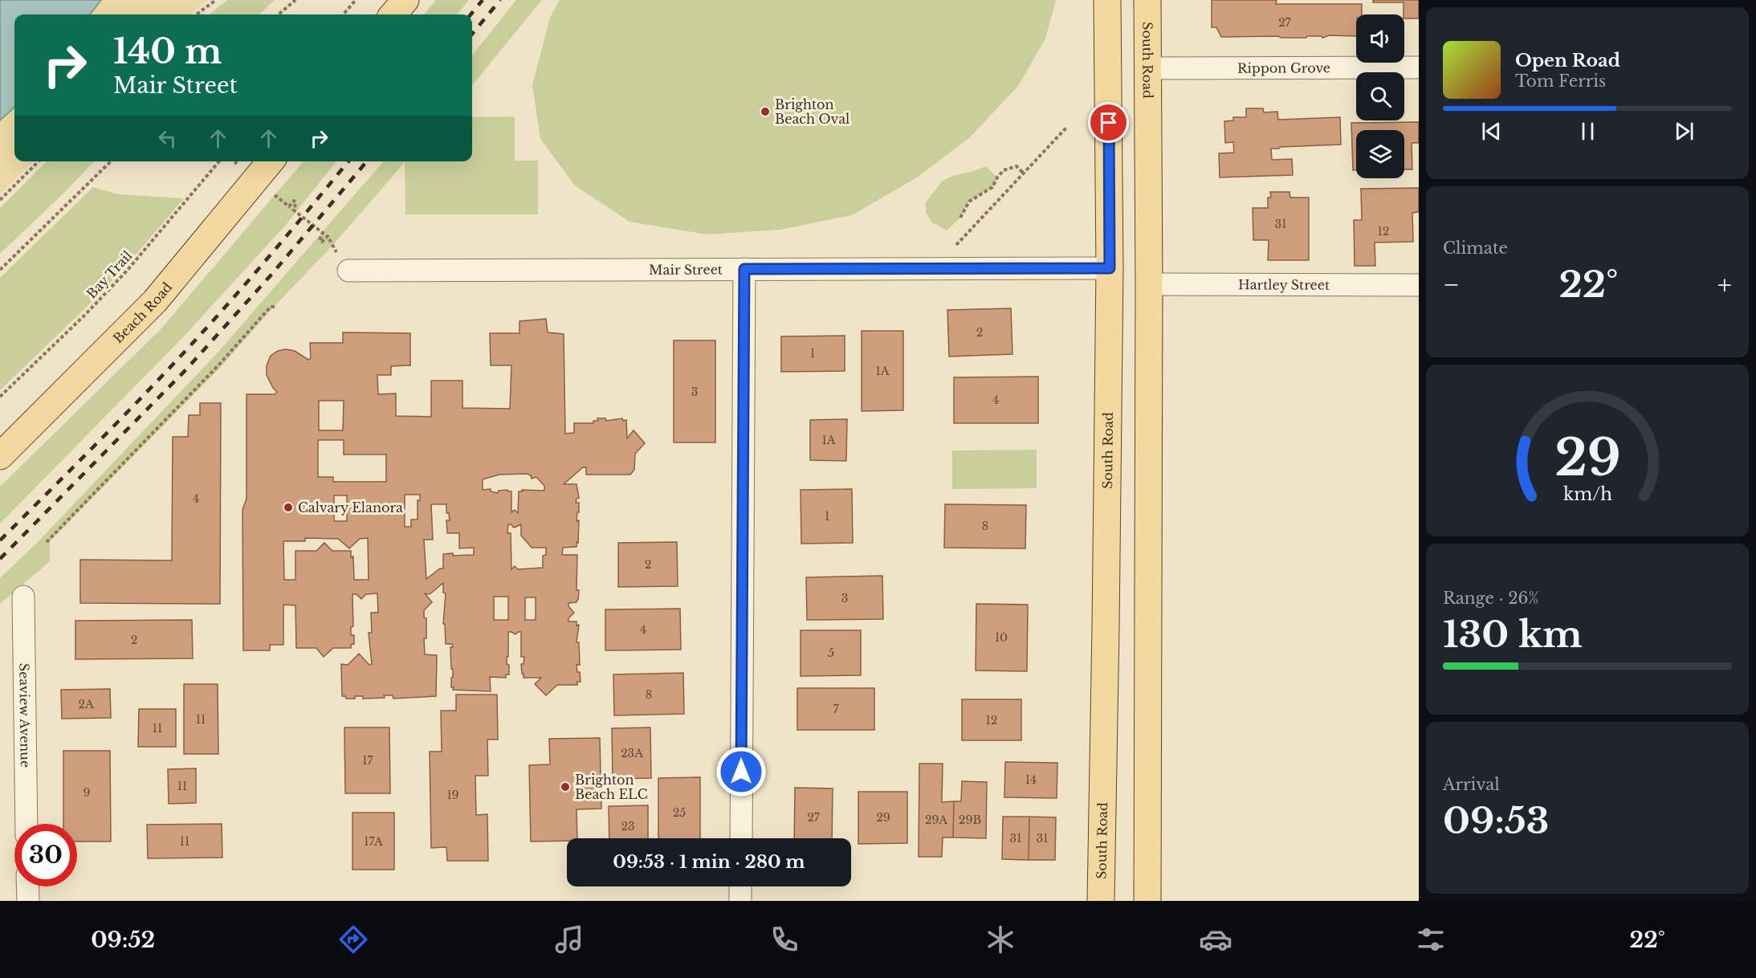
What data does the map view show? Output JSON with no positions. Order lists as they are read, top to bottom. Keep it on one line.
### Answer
{"streets":{"main road":["South Road","Beach Road"],"street":["Rippon Grove","Mair Street","Hartley Street","Seaview Avenue"],"path":["Bay Trail"]},"crossings":[["South Road","Rippon Grove"],["South Road","Mair Street"],["South Road","Hartley Street"]],"places":["Brighton Beach Oval","Calvary Elanora","Brighton Beach ELC"],"house_numbers":["27","31","12","2","1","1A","3","4","1A","4","1","8","2","3","4","10","2","5","8","2A","7","11","12","11","23A","17","14","11","9","19","25","27","29","29A","29B","23","31","31","11","17A"],"page":{"turn":["140 m","Mair Street"],"song":["Open Road","Tom Ferris"],"tile":["Climate",["Range · 26%","130 km"],["Arrival","09:53"]],"heat":["−","22°","+"],"limit":"30","trip":"09:53 · 1 min · 280 m","tabs":["09:52","22°"],"gauge":["29","km/h"]}}
